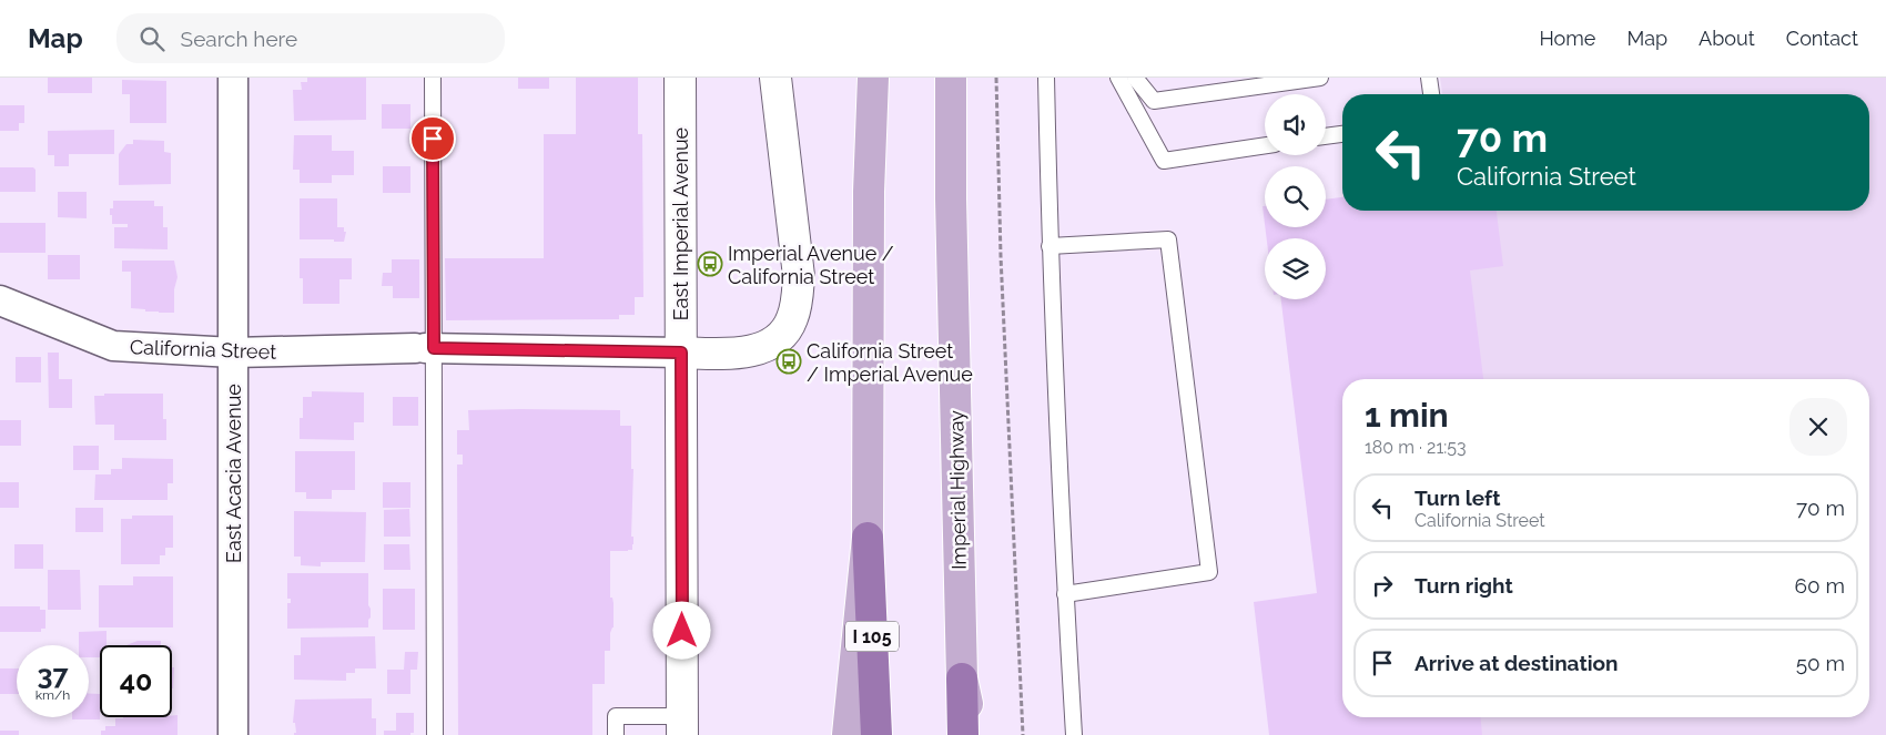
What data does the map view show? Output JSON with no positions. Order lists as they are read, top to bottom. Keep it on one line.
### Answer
{"streets":{"highway":["I 105"],"main road":["Imperial Highway"],"street":["East Imperial Avenue","California Street","East Acacia Avenue"]},"crossings":[["East Imperial Avenue","California Street"],["California Street","East Acacia Avenue"]],"places":{"bus stop":["Imperial Avenue / California Street","California Street / Imperial Avenue"]},"page":{"header":"Map","search":"Search here","nav":["Home","Map","About","Contact"],"turn":["70 m","California Street"],"heading":["1 min","180 m · 21:53"],"list":[{"name":"Turn left","note":"California Street","value":"70 m"},{"name":"Turn right","value":"60 m"},{"name":"Arrive at destination","value":"50 m"}],"speed":"37 km/h","limit":"40"}}
